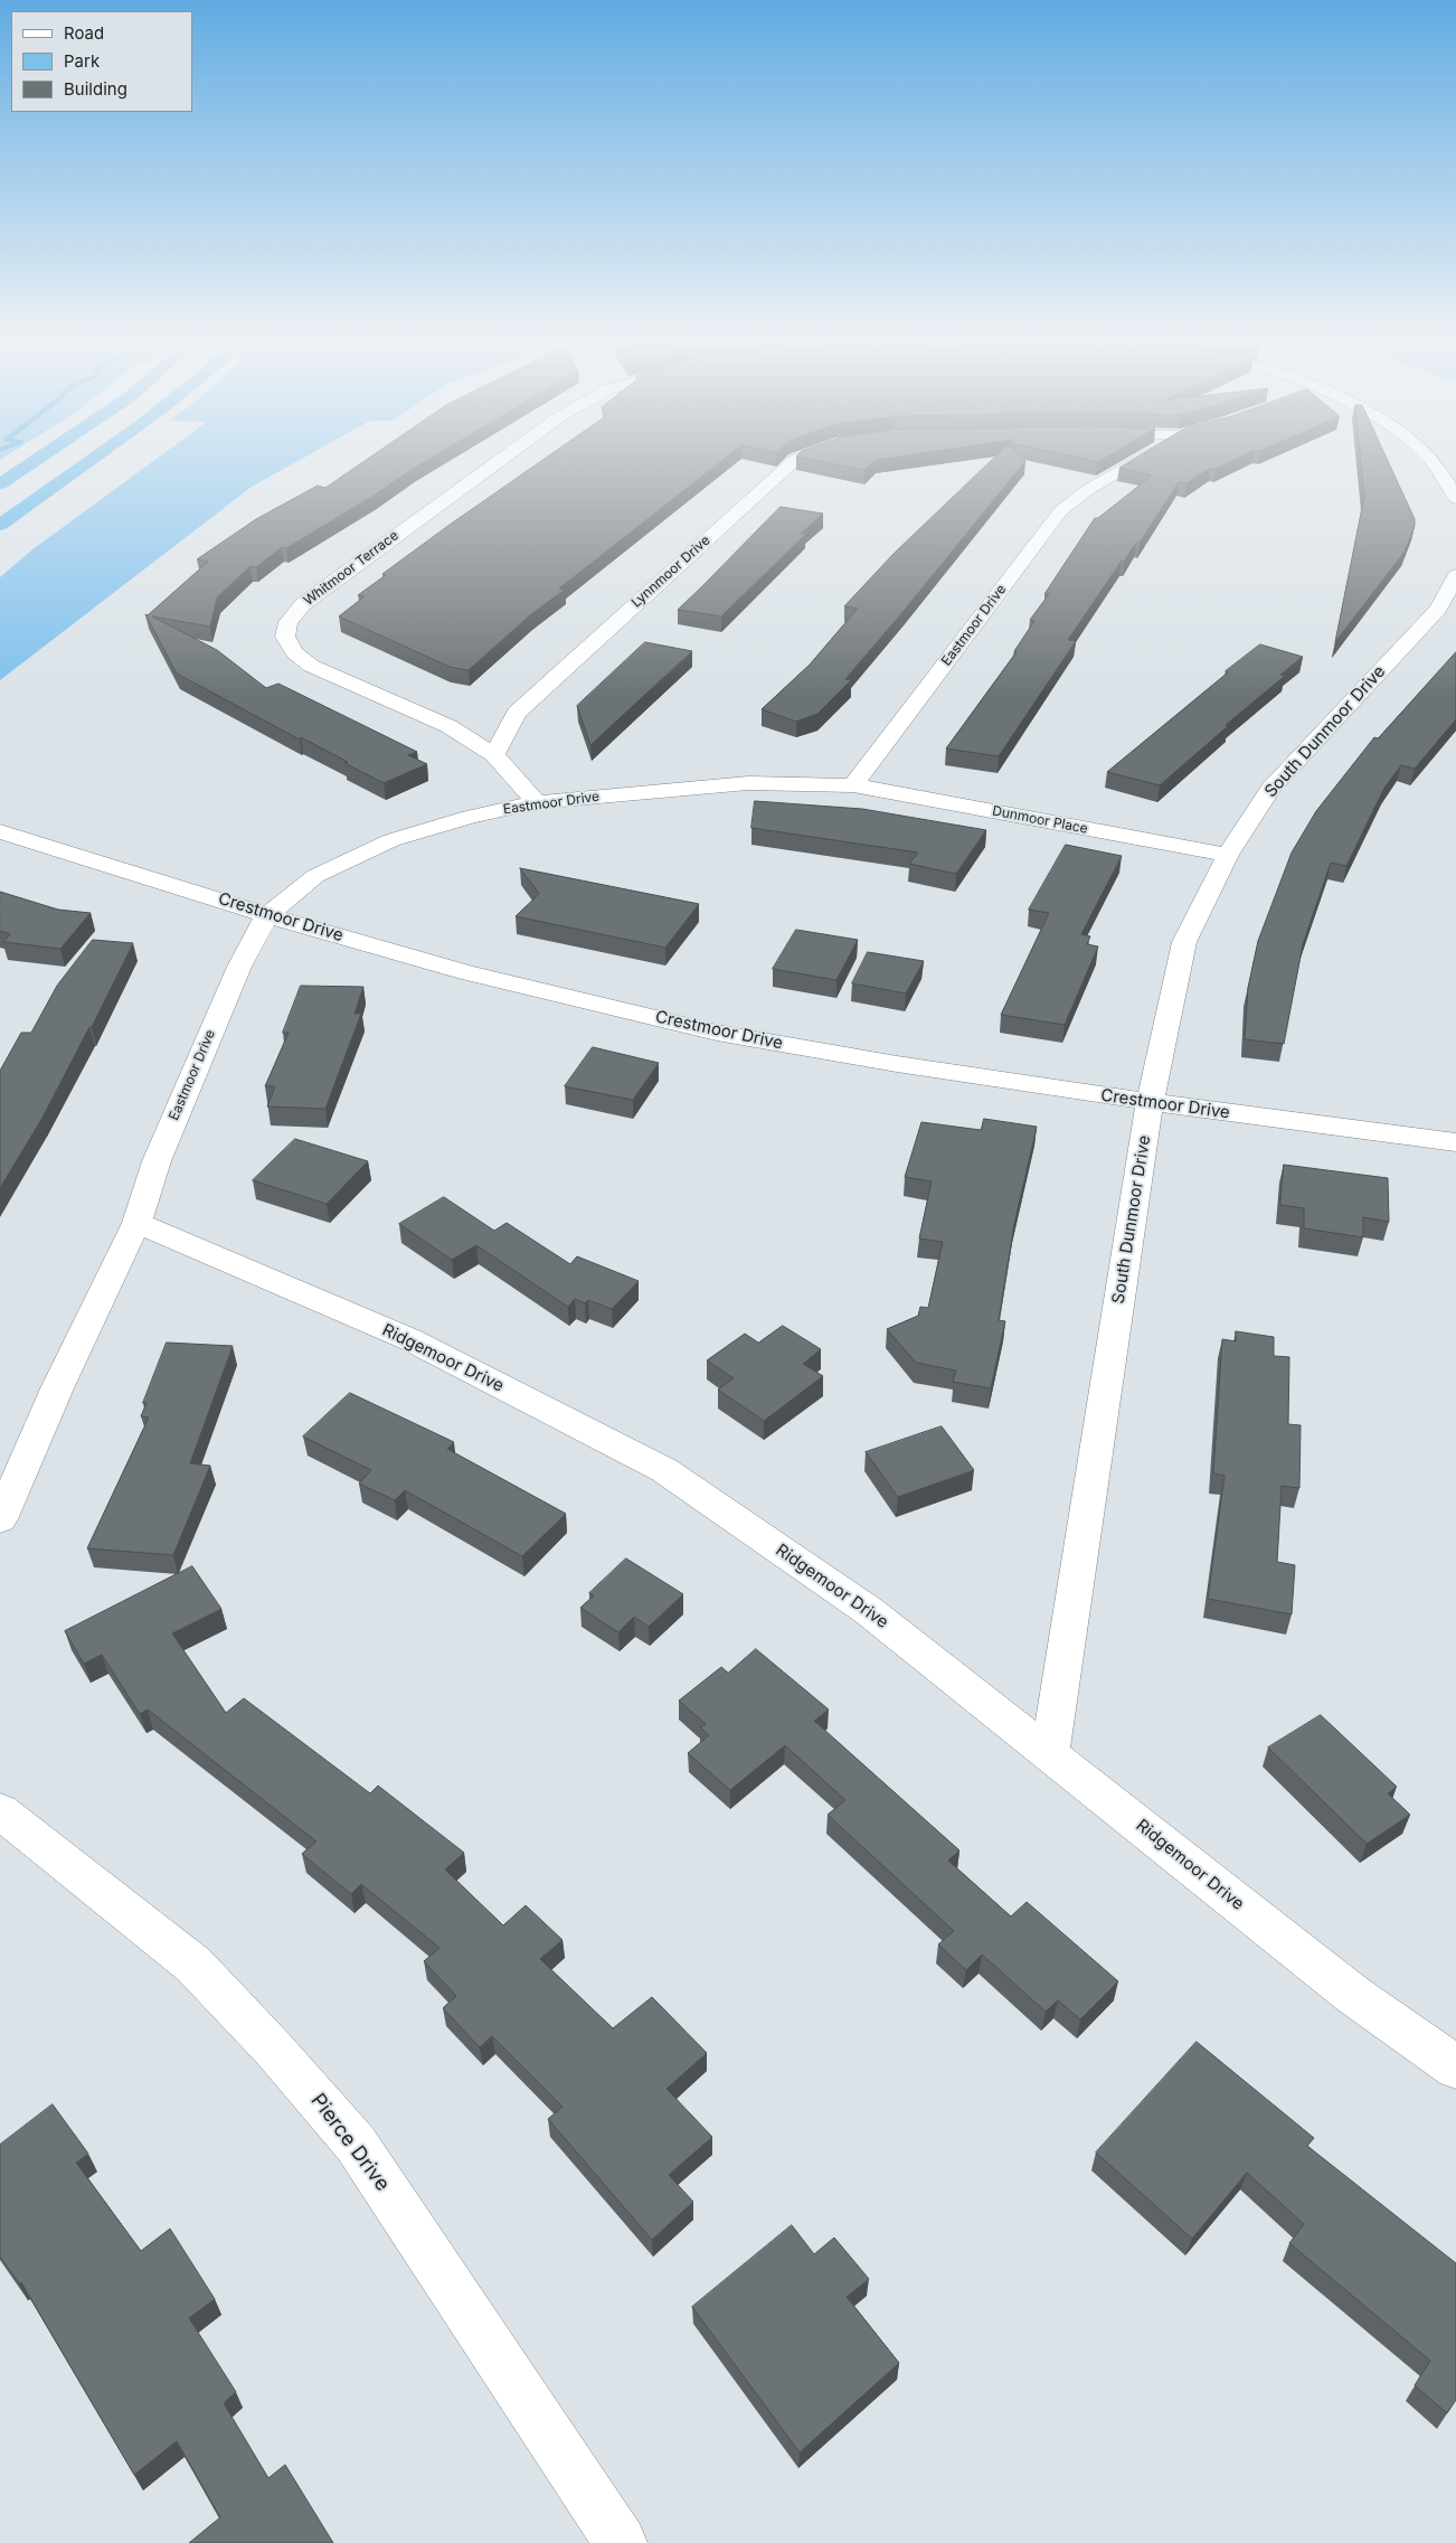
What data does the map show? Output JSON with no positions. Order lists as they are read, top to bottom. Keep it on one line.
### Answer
{"streets":{"street":["Whitmoor Terrace","Lynnmoor Drive","Eastmoor Drive","South Dunmoor Drive","Dunmoor Place","Crestmoor Drive","Ridgemoor Drive","Pierce Drive"]},"crossings":[["Whitmoor Terrace","Lynnmoor Drive"],["Eastmoor Drive","Dunmoor Place"],["Eastmoor Drive","Crestmoor Drive"],["Eastmoor Drive","Ridgemoor Drive"],["South Dunmoor Drive","Dunmoor Place"],["South Dunmoor Drive","Crestmoor Drive"],["South Dunmoor Drive","Ridgemoor Drive"]],"legend":["Road","Park","Building"]}
